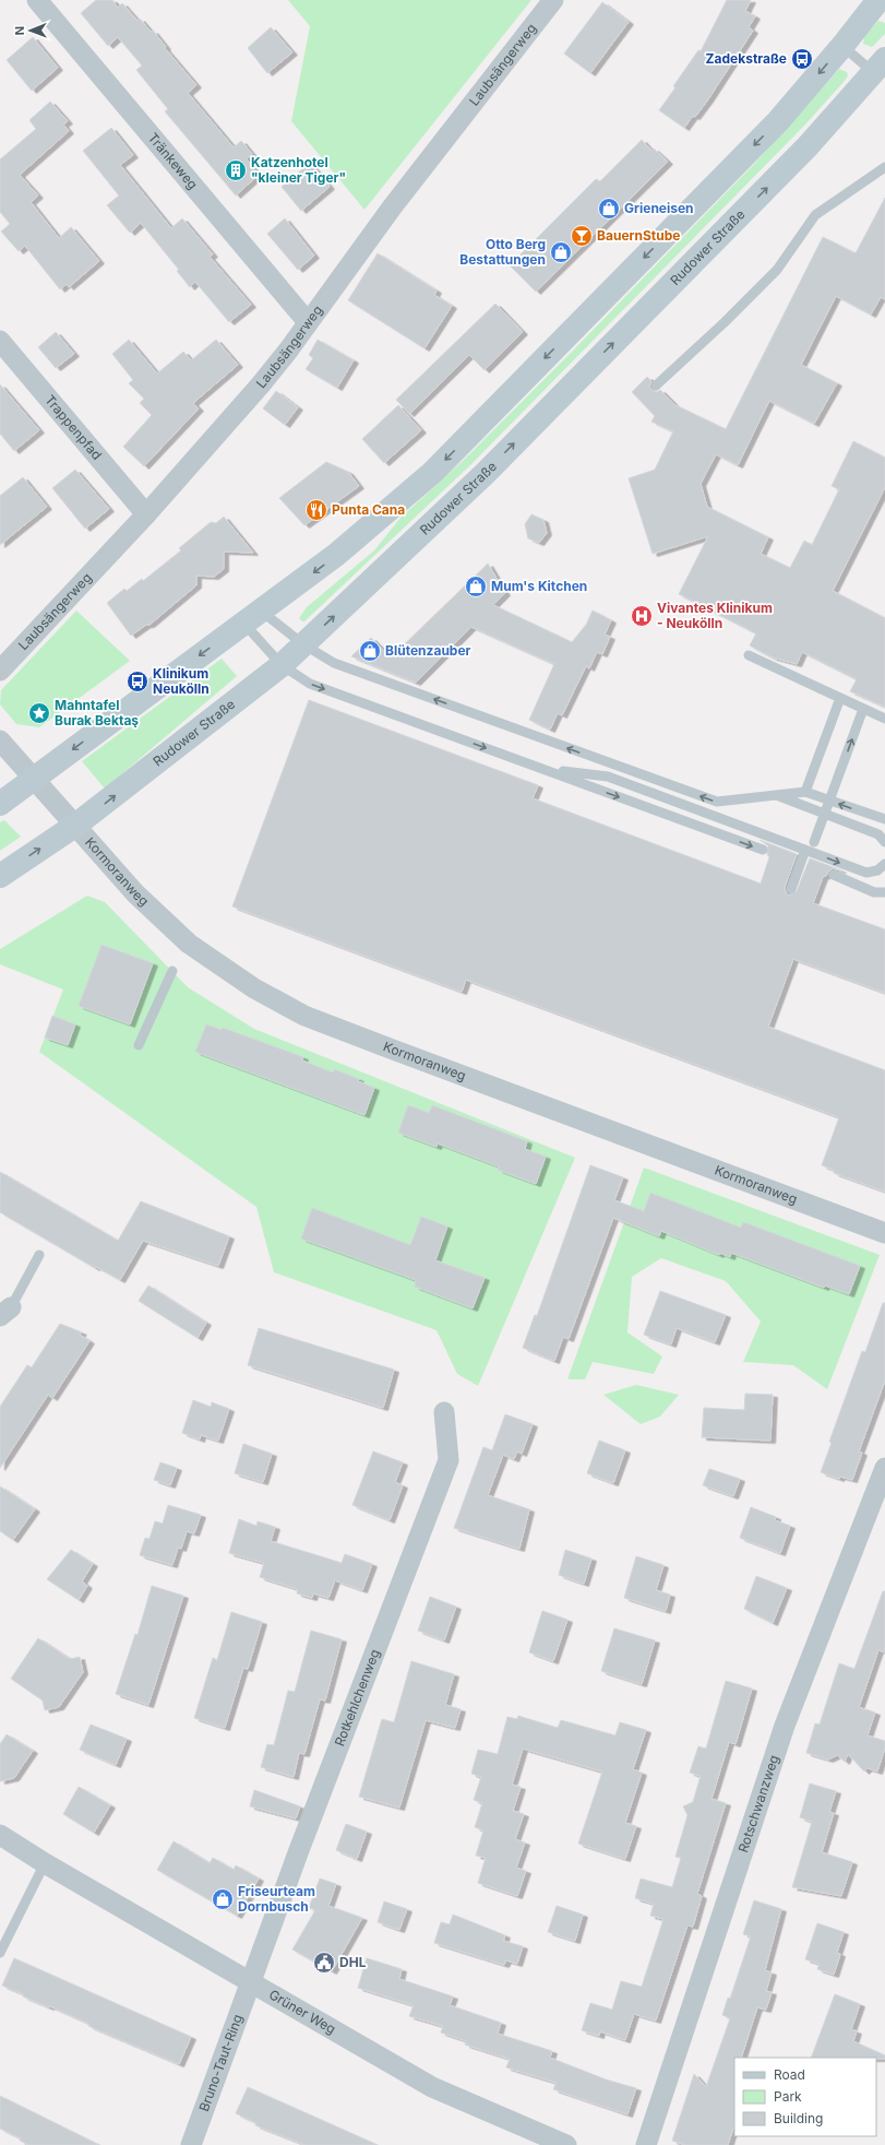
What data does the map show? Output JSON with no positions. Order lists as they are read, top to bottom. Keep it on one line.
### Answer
{"streets":{"main road":["Rudower Straße"],"street":["Laubsängerweg","Tränkeweg","Trappenpfad","Kormoranweg","Rotkehlchenweg","Rotschwanzweg","Grüner Weg","Bruno-Taut-Ring"]},"crossings":[["Laubsängerweg","Tränkeweg"],["Laubsängerweg","Trappenpfad"],["Rudower Straße","Kormoranweg"],["Rotkehlchenweg","Grüner Weg"],["Rotkehlchenweg","Bruno-Taut-Ring"],["Grüner Weg","Bruno-Taut-Ring"]],"places":{"bus stop":["Zadekstraße","Klinikum Neukölln"],"building":["Katzenhotel \"kleiner Tiger\""],"shop":["Grieneisen","Otto Berg Bestattungen","Mum's Kitchen","Blütenzauber","Friseurteam Dornbusch"],"bar":["BauernStube"],"restaurant":["Punta Cana"],"hospital":["Vivantes Klinikum - Neukölln"],"place":["Mahntafel Burak Bektaş"],"public building":["DHL"]},"legend":["Road","Park","Building"],"north":"left"}
